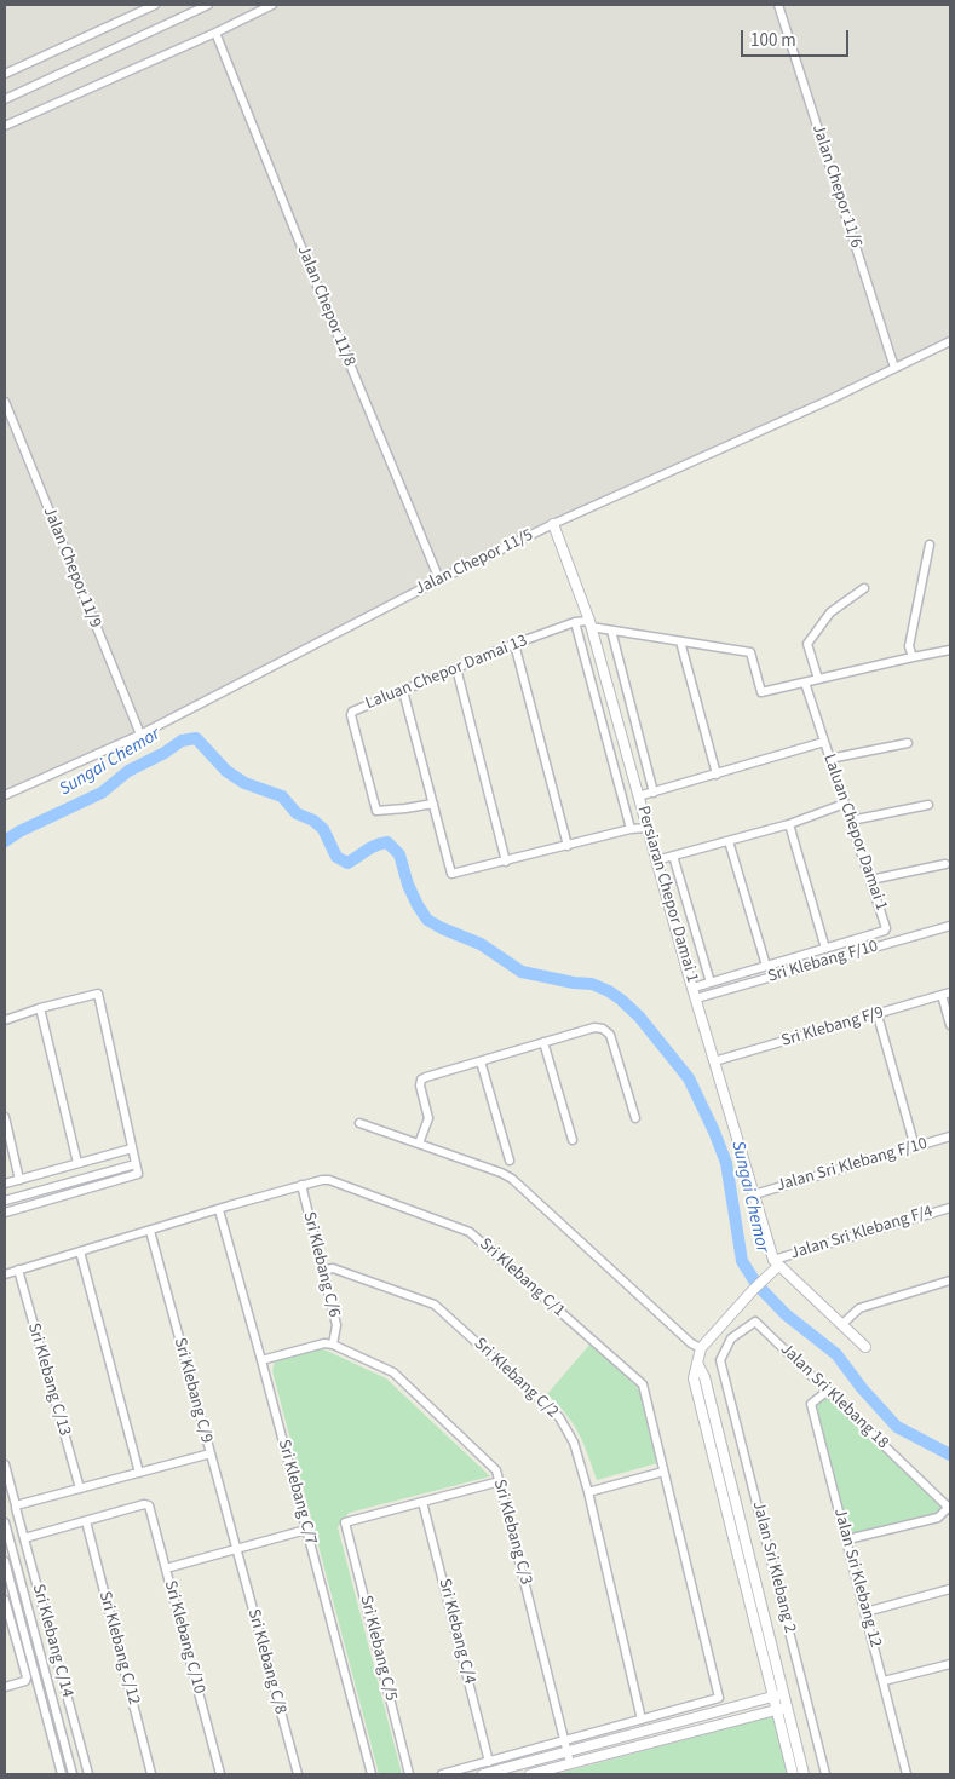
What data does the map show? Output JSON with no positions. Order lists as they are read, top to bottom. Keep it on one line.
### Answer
{"streets":{"street":["Jalan Chepor 11/6","Jalan Chepor 11/8","Jalan Chepor 11/5","Jalan Chepor 11/9","Laluan Chepor Damai 13","Laluan Chepor Damai 1","Persiaran Chepor Damai 1","Sri Klebang F/10","Sri Klebang F/9","Jalan Sri Klebang F/10","Jalan Sri Klebang F/4","Sri Klebang C/6","Sri Klebang C/1","Sri Klebang C/2","Sri Klebang C/13","Sri Klebang C/9","Jalan Sri Klebang 18","Sri Klebang C/7","Sri Klebang C/3","Jalan Sri Klebang 2","Jalan Sri Klebang 12","Sri Klebang C/4","Sri Klebang C/10","Sri Klebang C/14","Sri Klebang C/12","Sri Klebang C/5","Sri Klebang C/8"]},"crossings":[["Jalan Chepor 11/6","Jalan Chepor 11/5"],["Jalan Chepor 11/8","Jalan Chepor 11/5"],["Jalan Chepor 11/5","Jalan Chepor 11/9"],["Jalan Chepor 11/5","Persiaran Chepor Damai 1"],["Laluan Chepor Damai 13","Persiaran Chepor Damai 1"],["Laluan Chepor Damai 1","Persiaran Chepor Damai 1"],["Persiaran Chepor Damai 1","Sri Klebang F/10"],["Persiaran Chepor Damai 1","Sri Klebang F/9"],["Persiaran Chepor Damai 1","Jalan Sri Klebang F/10"],["Persiaran Chepor Damai 1","Jalan Sri Klebang F/4"],["Sri Klebang C/6","Sri Klebang C/1"],["Sri Klebang C/6","Sri Klebang C/2"],["Sri Klebang C/6","Sri Klebang C/3"],["Sri Klebang C/1","Sri Klebang C/2"],["Sri Klebang C/1","Sri Klebang C/13"],["Sri Klebang C/1","Sri Klebang C/9"],["Sri Klebang C/1","Sri Klebang C/7"],["Sri Klebang C/9","Sri Klebang C/8"],["Jalan Sri Klebang 18","Jalan Sri Klebang 2"],["Jalan Sri Klebang 18","Jalan Sri Klebang 12"],["Sri Klebang C/4","Sri Klebang C/5"],["Sri Klebang C/10","Sri Klebang C/12"]],"water":["Sungai Chemor"],"scale_bar":"100 m"}
